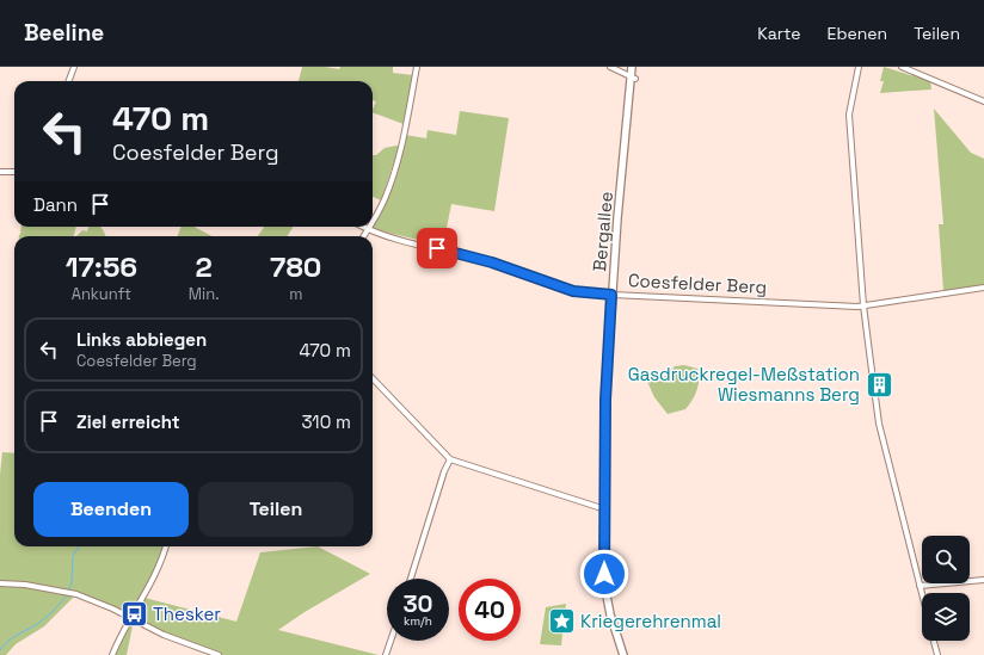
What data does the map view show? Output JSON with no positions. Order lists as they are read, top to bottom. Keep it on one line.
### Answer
{"streets":{"street":["Bergallee","Coesfelder Berg"]},"crossings":[["Bergallee","Coesfelder Berg"]],"places":{"building":["Gasdruckregel-Meßstation Wiesmanns Berg"],"bus stop":["Thesker"],"place":["Kriegerehrenmal"]},"page":{"header":"Beeline","nav":["Karte","Ebenen","Teilen"],"turn":["470 m","Coesfelder Berg"],"then":"Dann","eta":["17:56","Ankunft","2","Min.","780","m"],"list":[{"name":"Links abbiegen","note":"Coesfelder Berg","value":"470 m"},{"name":"Ziel erreicht","value":"310 m"}],"buttons":["Beenden","Teilen"],"speed":"30 km/h","limit":"40"}}
